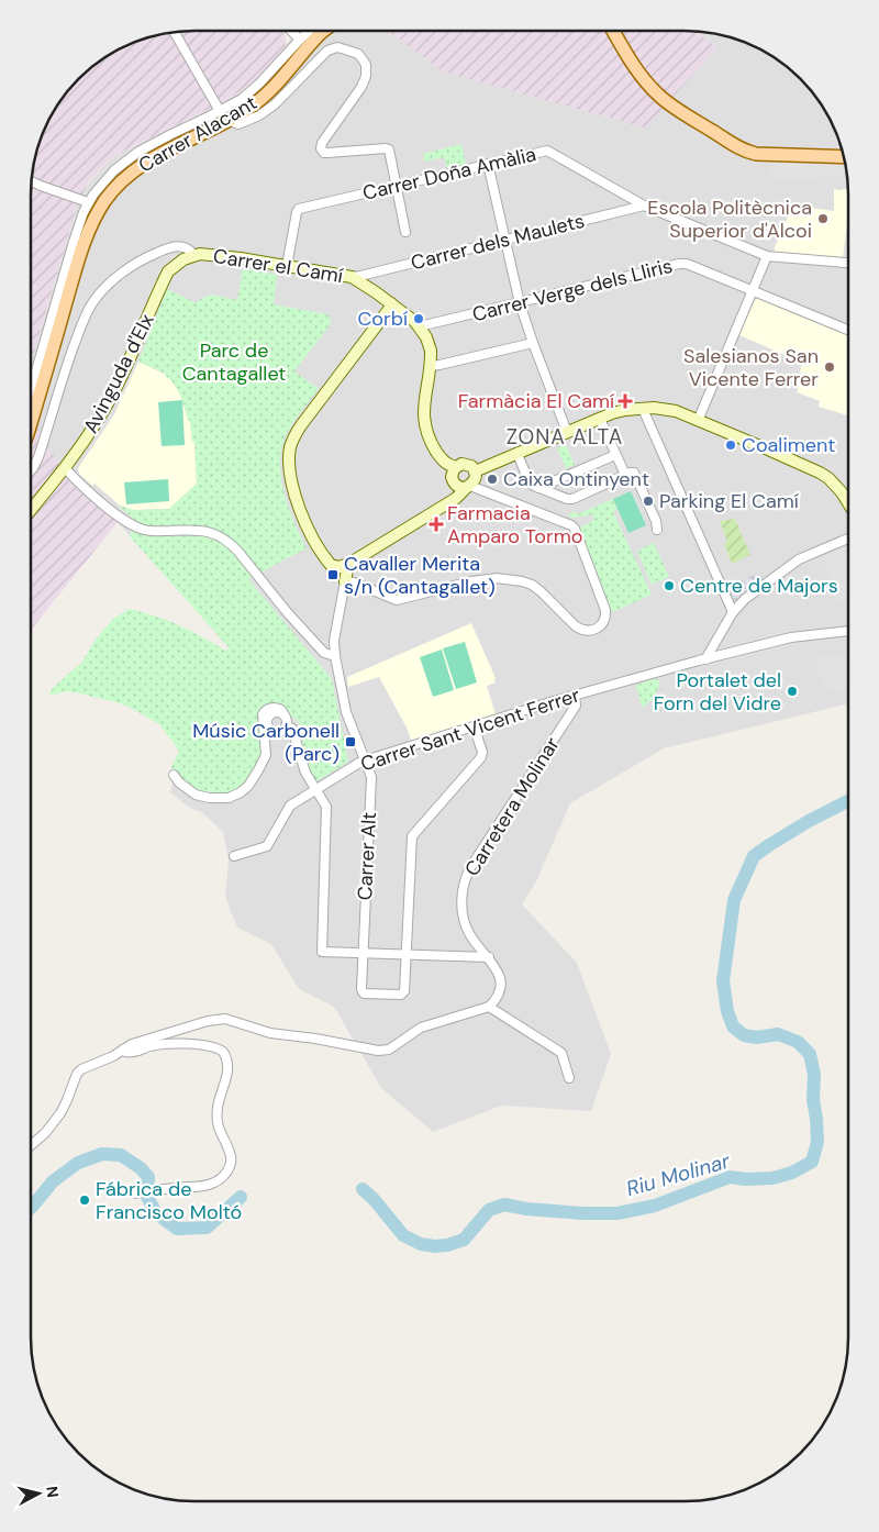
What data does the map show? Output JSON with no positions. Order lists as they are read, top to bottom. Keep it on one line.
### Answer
{"streets":{"main road":["Carrer Alacant"],"street":["Carrer Doña Amàlia","Carrer dels Maulets","Carrer el Camí","Carrer Verge dels Lliris","Avinguda d'Elx","Carrer Sant Vicent Ferrer","Carretera Molinar","Carrer Alt"]},"crossings":[["Carrer Doña Amàlia","Carrer dels Maulets"],["Carrer Doña Amàlia","Carrer el Camí"],["Carrer dels Maulets","Carrer el Camí"],["Carrer el Camí","Carrer Verge dels Lliris"],["Carrer el Camí","Avinguda d'Elx"],["Carrer Sant Vicent Ferrer","Carretera Molinar"],["Carrer Sant Vicent Ferrer","Carrer Alt"]],"districts":["ZONA ALTA"],"water":["Riu Molinar"],"parks":["Parc de Cantagallet"],"places":{"other":["Escola Politècnica Superior d'Alcoi","Corbí","Salesianos San Vicente Ferrer","Coaliment","Caixa Ontinyent","Parking El Camí","Centre de Majors","Portalet del Forn del Vidre","Fábrica de Francisco Moltó"],"health":["Farmàcia El Camí","Farmacia Amparo Tormo"],"transit":["Cavaller Merita s/n (Cantagallet)","Músic Carbonell (Parc)"]},"north":"right"}
